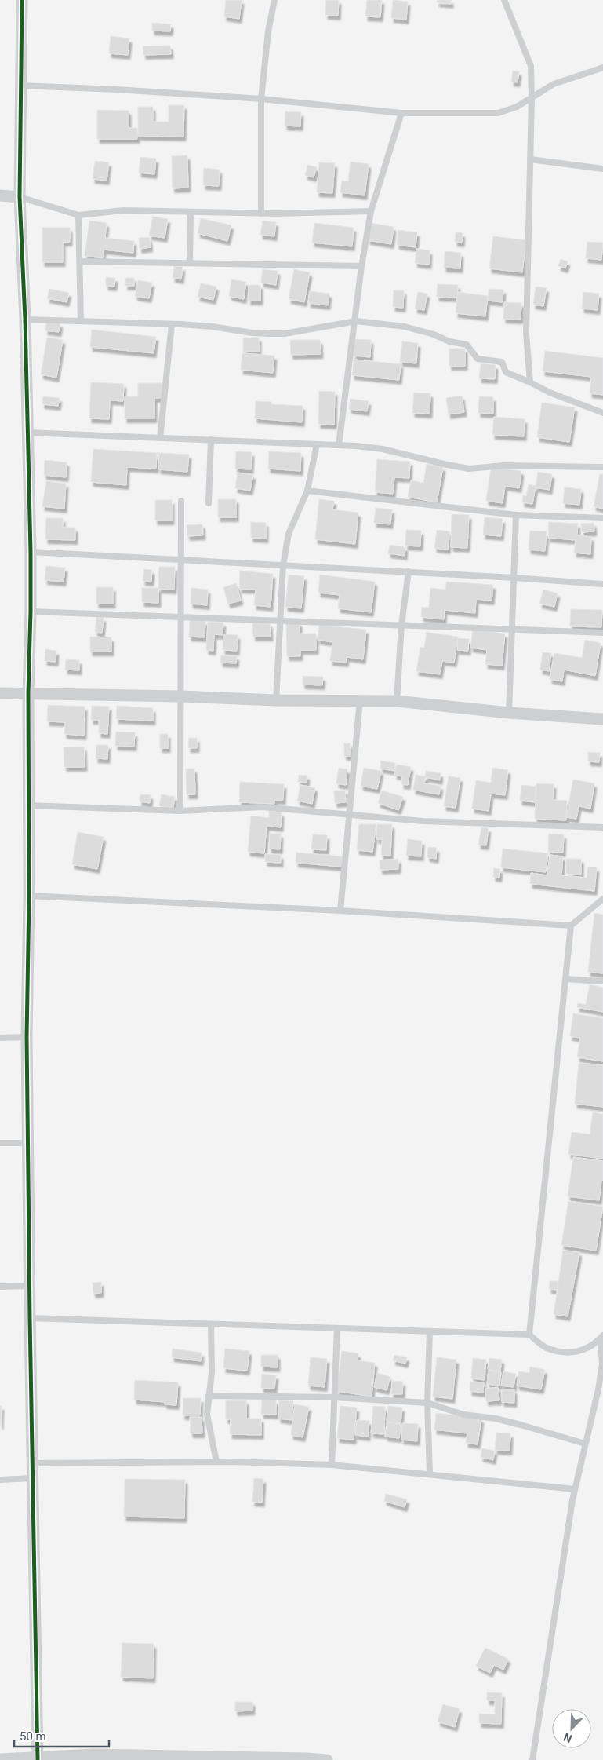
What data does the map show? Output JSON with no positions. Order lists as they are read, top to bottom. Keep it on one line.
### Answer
{"scale_bar":"50 m","north":"bottom left"}
